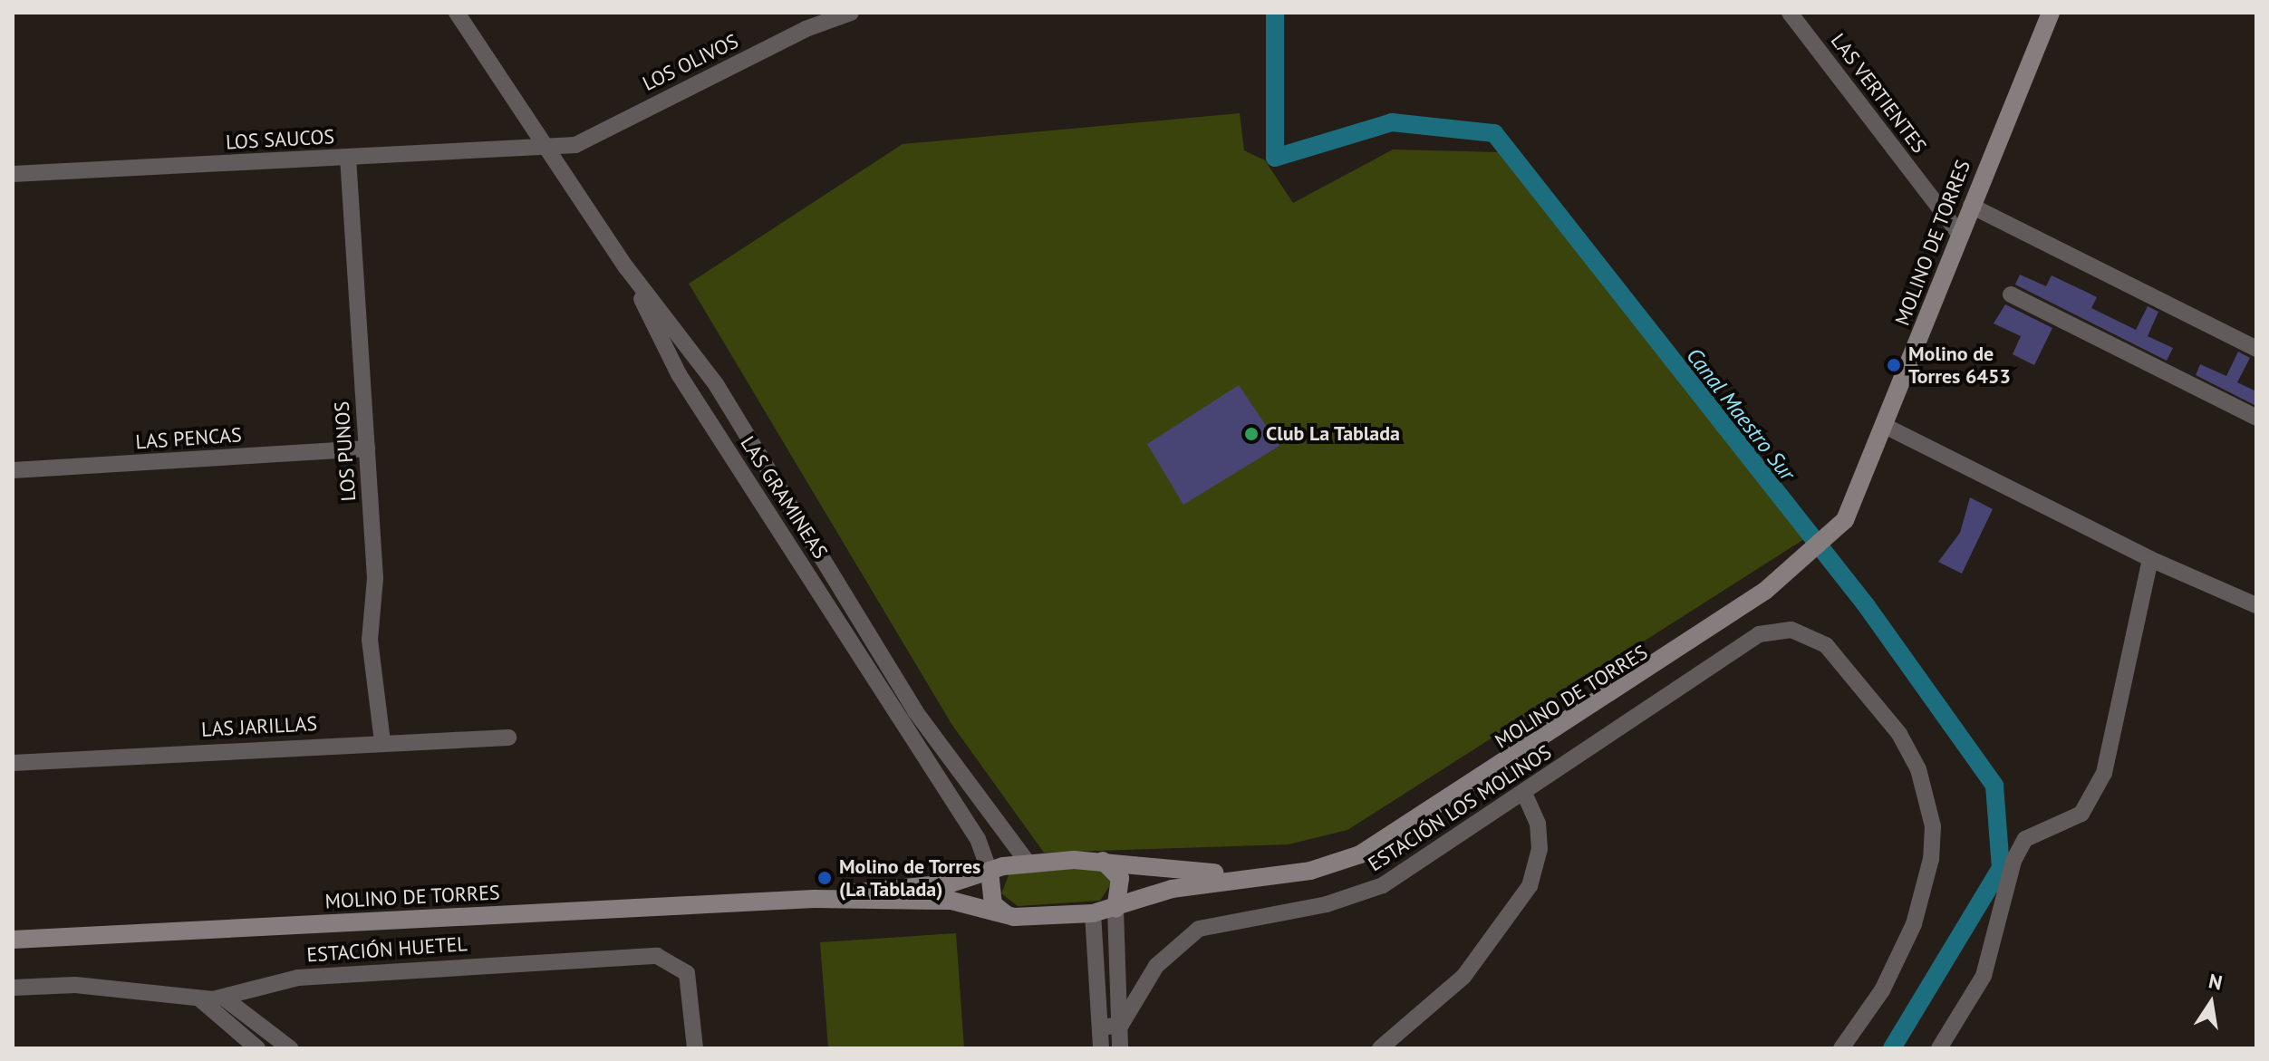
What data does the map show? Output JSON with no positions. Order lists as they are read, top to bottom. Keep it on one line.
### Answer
{"streets":{"main road":["MOLINO DE TORRES"],"street":["LOS OLIVOS","LAS VERTIENTES","LOS SAUCOS","LAS PENCAS","LOS PUNOS","LAS GRAMINEAS","LAS JARILLAS","ESTACIÓN LOS MOLINOS","ESTACIÓN HUETEL"]},"crossings":[["LOS OLIVOS","LOS SAUCOS"],["LOS OLIVOS","LAS GRAMINEAS"],["LAS VERTIENTES","MOLINO DE TORRES"],["LOS SAUCOS","LOS PUNOS"],["LOS SAUCOS","LAS GRAMINEAS"],["MOLINO DE TORRES","LAS GRAMINEAS"],["MOLINO DE TORRES","ESTACIÓN LOS MOLINOS"],["LAS PENCAS","LOS PUNOS"],["LOS PUNOS","LAS JARILLAS"]],"water":["Canal Maestro Sur"],"places":["Molino de Torres 6453","Club La Tablada","Molino de Torres (La Tablada)"],"north":"top"}
